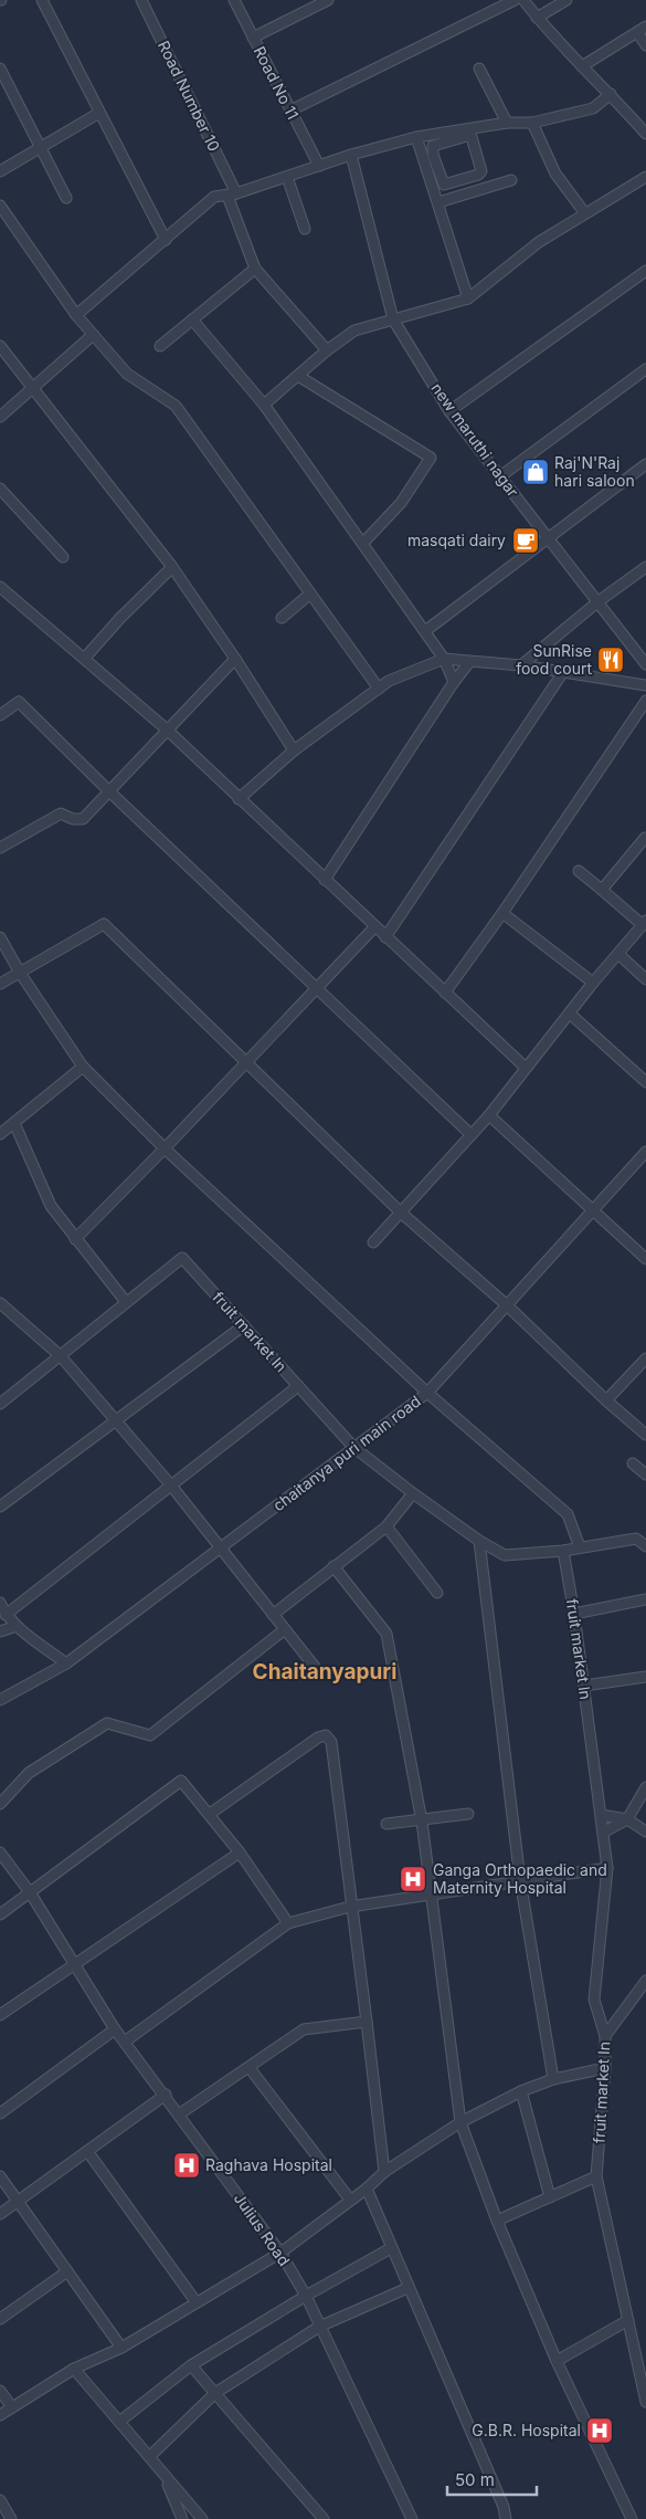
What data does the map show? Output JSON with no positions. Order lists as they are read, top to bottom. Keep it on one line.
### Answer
{"streets":{"street":["Road No 11","Road Number 10","new maruthi nagar","fruit market ln","chaitanya puri main road","Julius Road"]},"crossings":[["fruit market ln","chaitanya puri main road"]],"districts":["Chaitanyapuri"],"places":{"shop":["Raj'N'Raj hari saloon"],"cafe":["masqati dairy"],"restaurant":["SunRise food court"],"hospital":["Ganga Orthopaedic and Maternity Hospital","Raghava Hospital","G.B.R. Hospital"]},"scale_bar":"50 m"}
